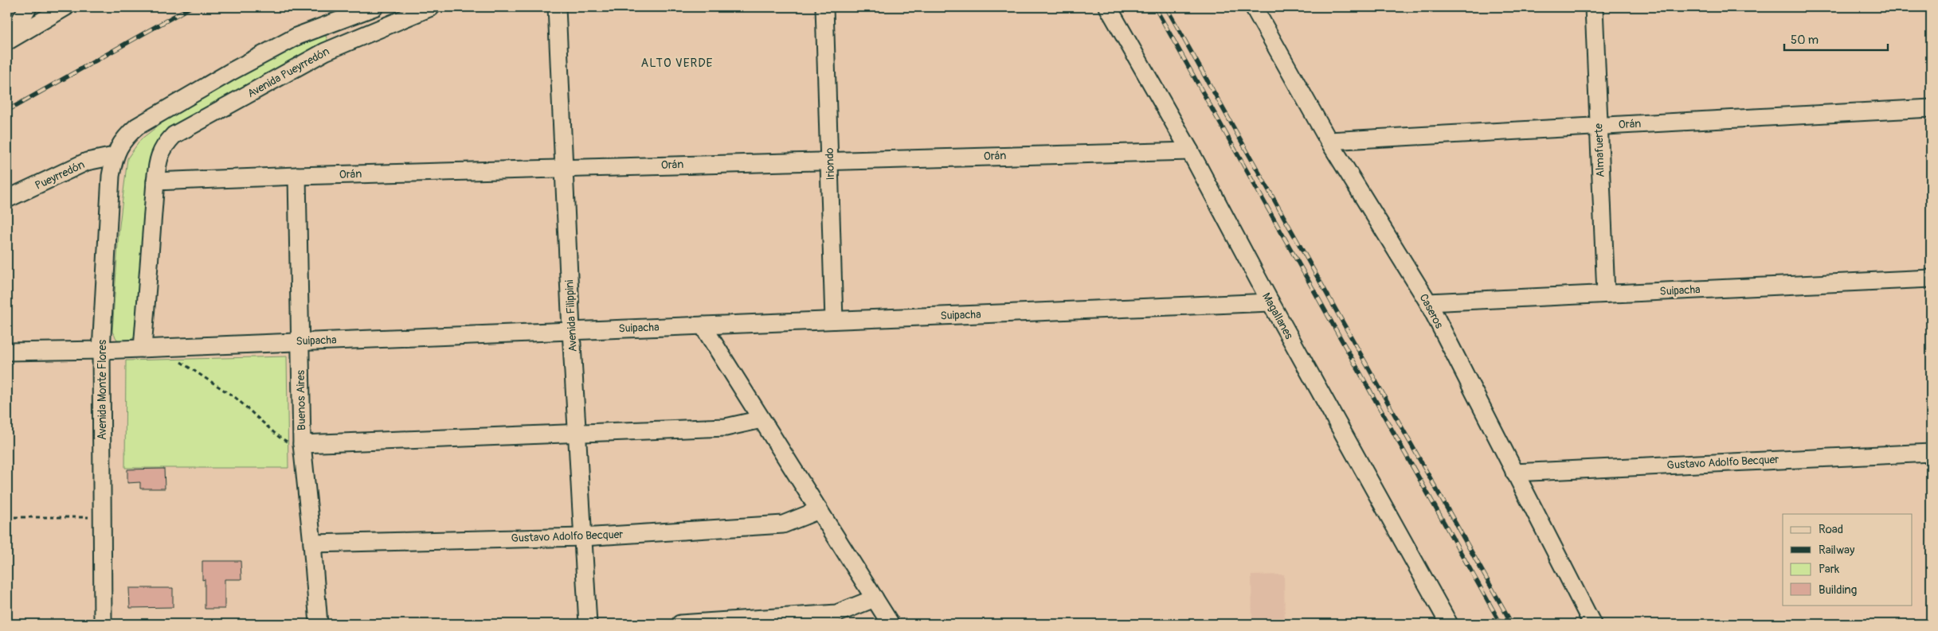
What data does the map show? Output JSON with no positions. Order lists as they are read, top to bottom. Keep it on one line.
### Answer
{"streets":{"street":["Avenida Pueyrredón","Orán","Almafuerte","Iriondo","Pueyrredón","Suipacha","Caseros","Avenida Filippini","Magallanes","Avenida Monte Flores","Buenos Aires","Gustavo Adolfo Becquer"]},"crossings":[["Avenida Pueyrredón","Orán"],["Orán","Almafuerte"],["Orán","Iriondo"],["Orán","Caseros"],["Orán","Avenida Filippini"],["Orán","Magallanes"],["Orán","Buenos Aires"],["Almafuerte","Suipacha"],["Iriondo","Suipacha"],["Pueyrredón","Avenida Monte Flores"],["Suipacha","Caseros"],["Suipacha","Avenida Filippini"],["Suipacha","Magallanes"],["Suipacha","Avenida Monte Flores"],["Suipacha","Buenos Aires"],["Caseros","Gustavo Adolfo Becquer"],["Avenida Filippini","Gustavo Adolfo Becquer"],["Buenos Aires","Gustavo Adolfo Becquer"]],"districts":["ALTO VERDE"],"legend":["Road","Railway","Park","Building"],"scale_bar":"50 m"}
